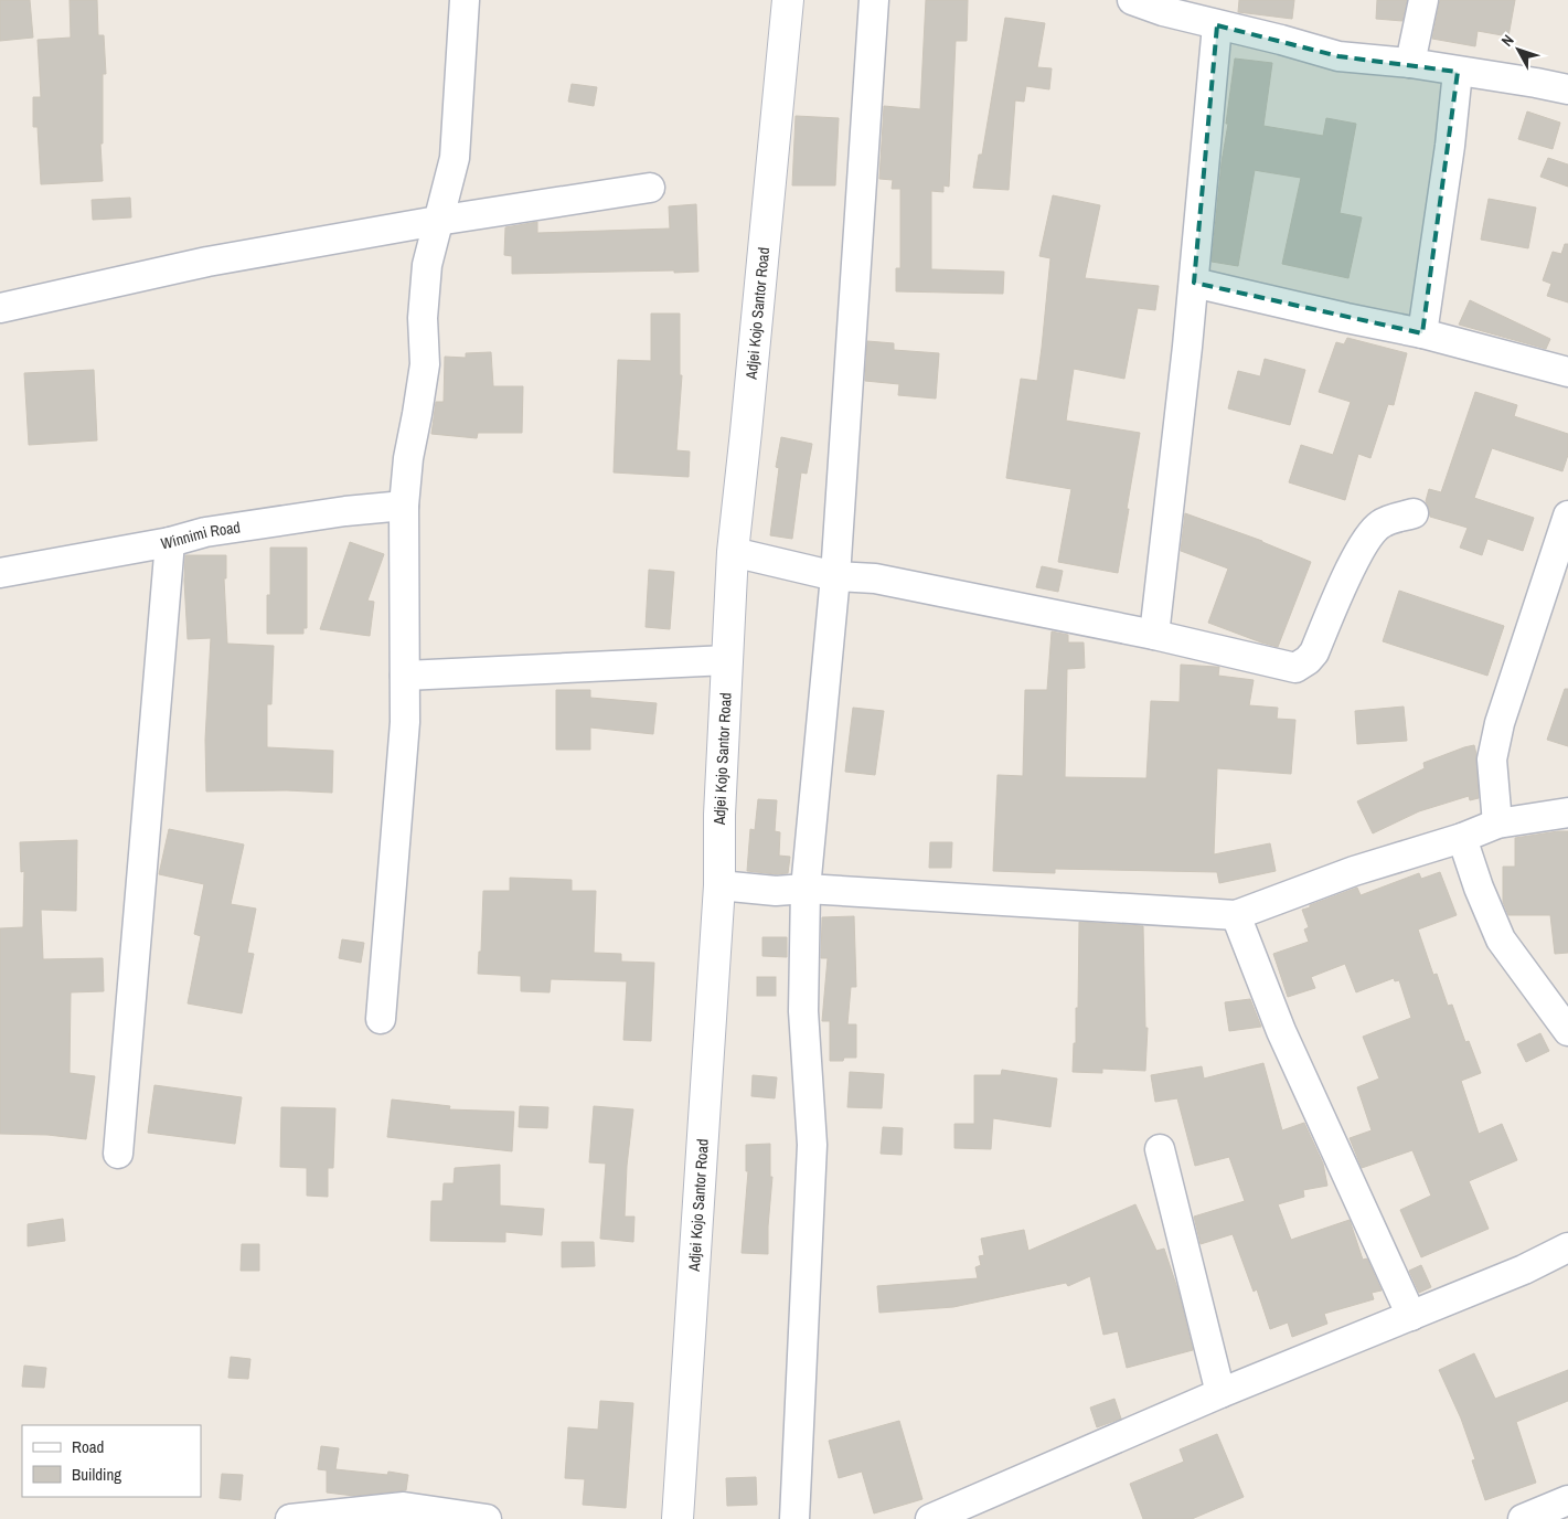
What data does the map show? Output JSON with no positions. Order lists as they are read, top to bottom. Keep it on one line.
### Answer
{"streets":{"street":["Adjei Kojo Santor Road","Winnimi Road"]},"legend":["Road","Building"],"north":"top left"}
